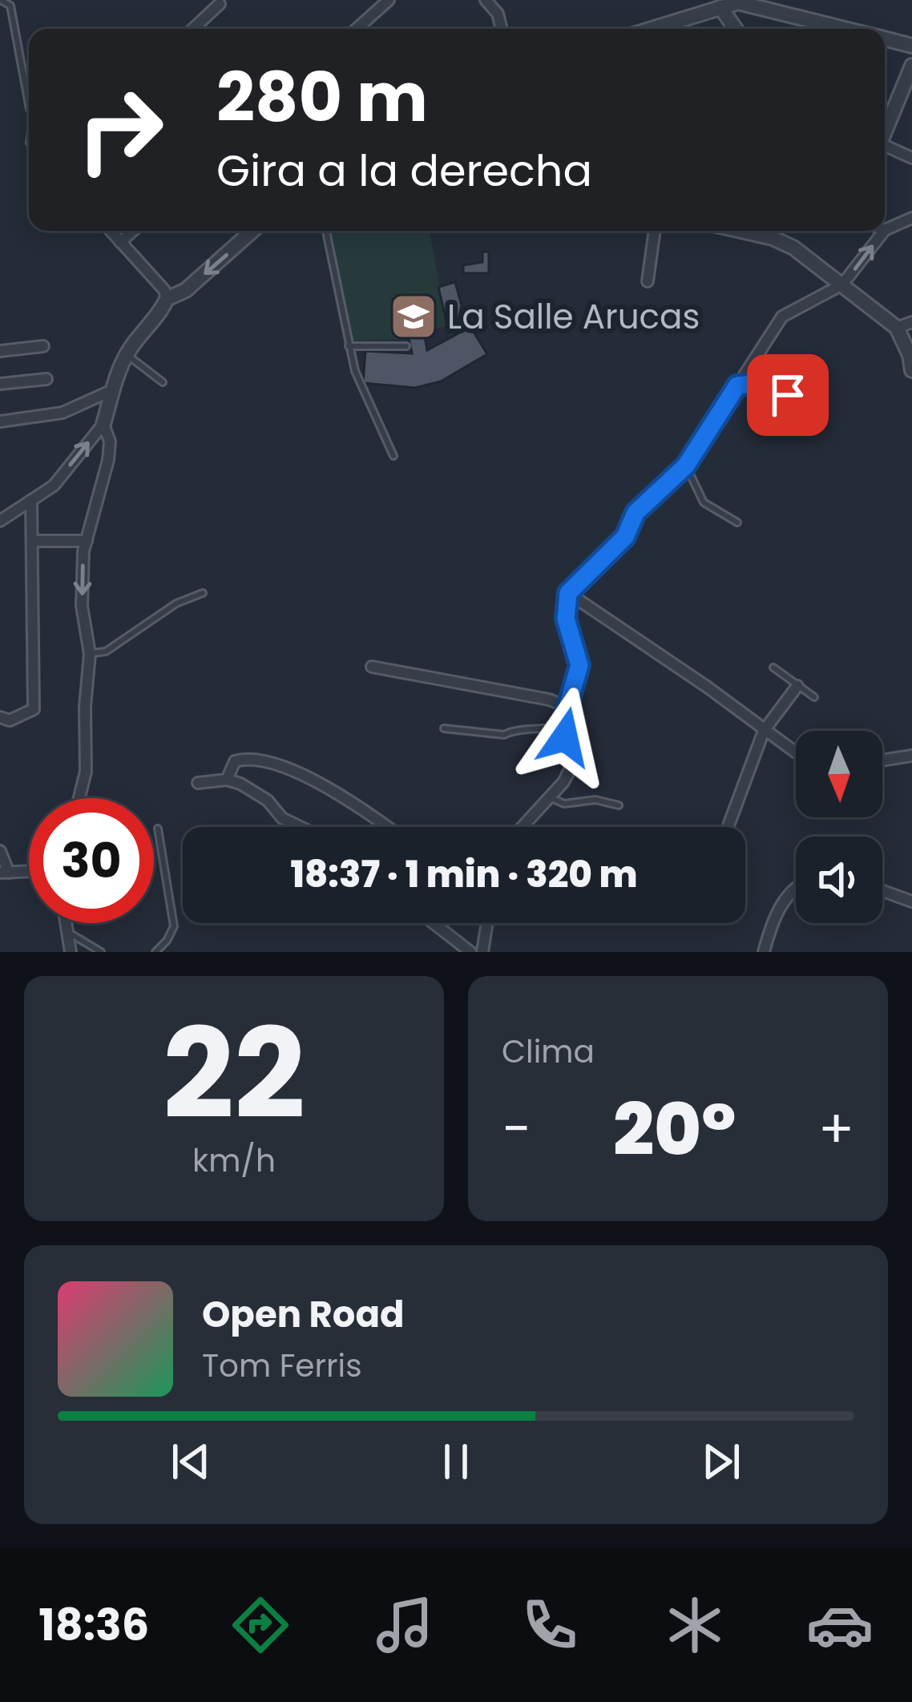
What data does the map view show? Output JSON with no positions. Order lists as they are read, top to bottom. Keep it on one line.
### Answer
{"places":{"school or university":["La Salle Arucas"]},"north":"bottom","page":{"turn":["280 m","Gira a la derecha"],"limit":"30","trip":"18:37 · 1 min · 320 m","tile":[["22","km/h"],"Clima"],"heat":["−","20°","+"],"song":["Open Road","Tom Ferris"],"tabs":"18:36"}}
